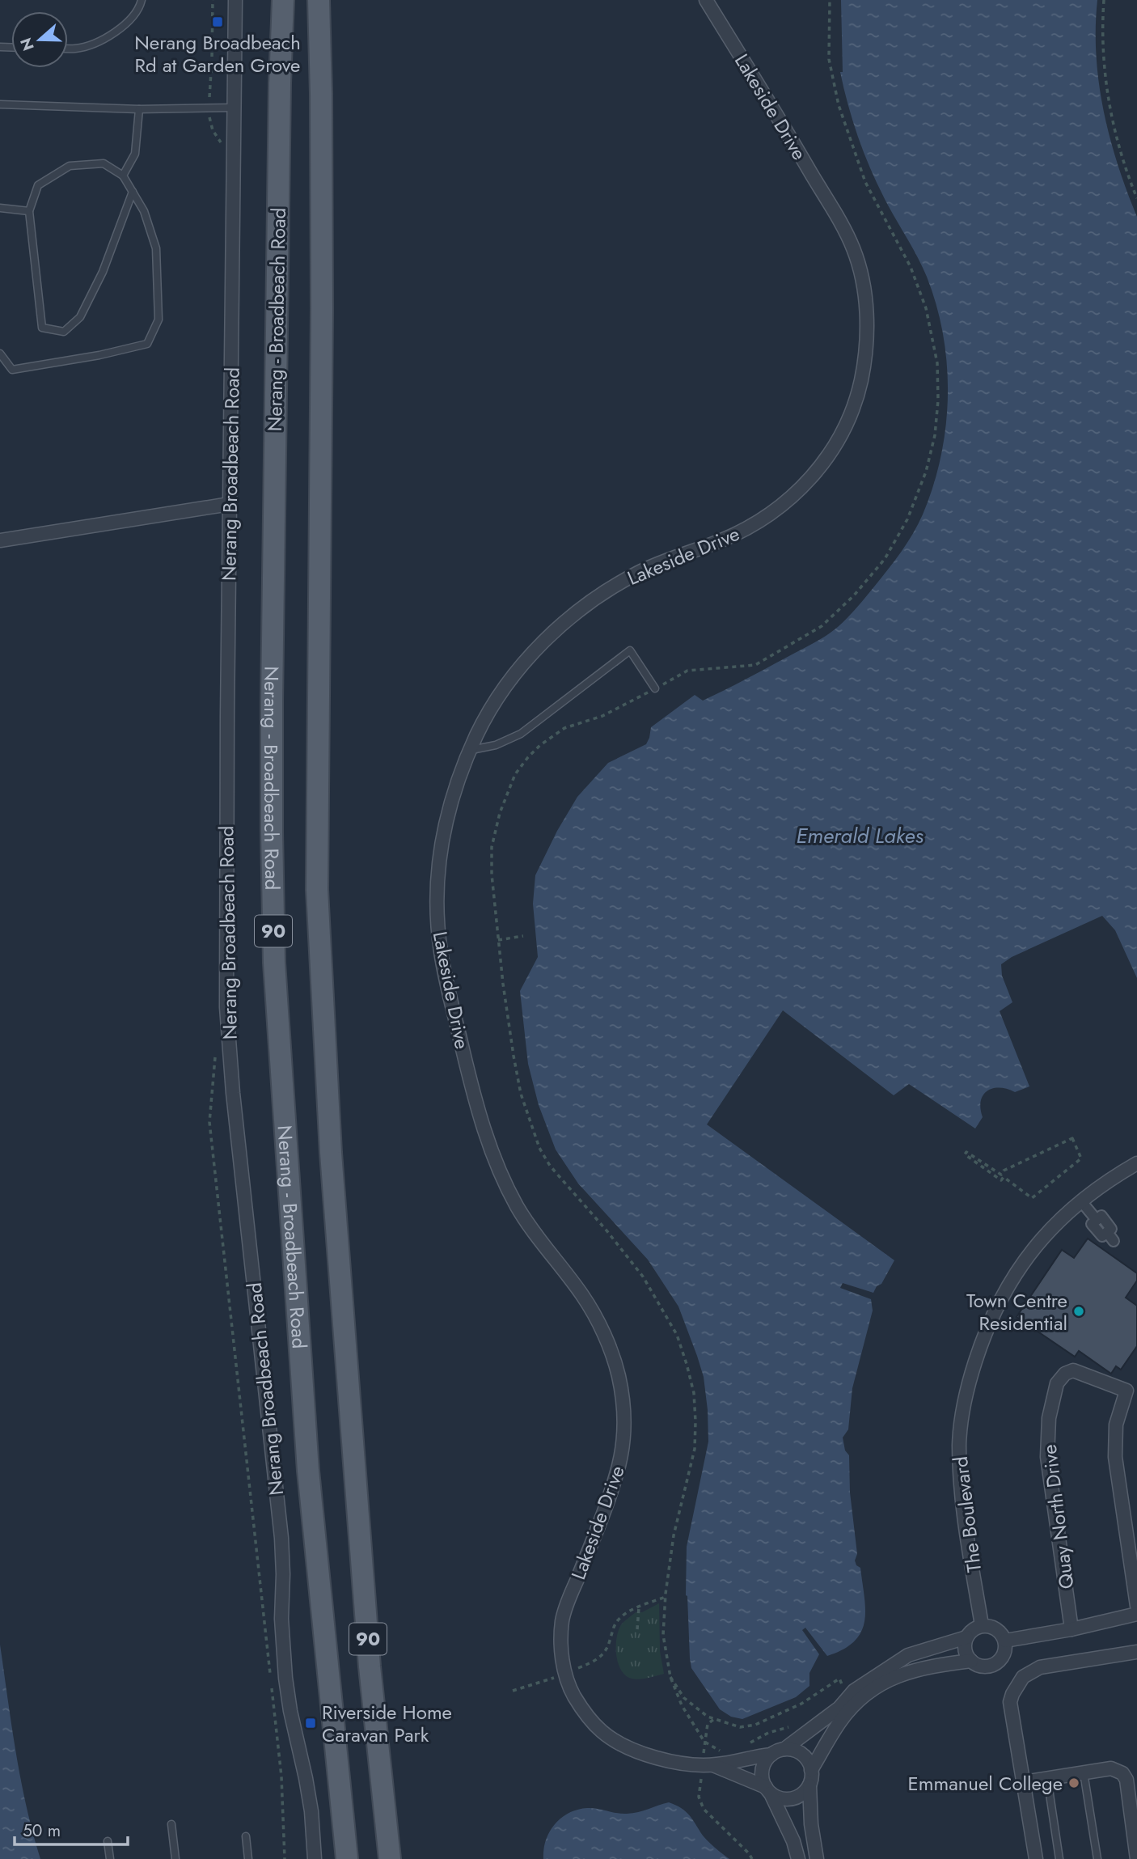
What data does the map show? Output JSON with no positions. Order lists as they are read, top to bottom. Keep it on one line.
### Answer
{"streets":{"main road":["Nerang - Broadbeach Road","90"],"street":["Lakeside Drive","Nerang Broadbeach Road","The Boulevard","Quay North Drive"]},"water":["Emerald Lakes"],"places":{"transit":["Nerang Broadbeach Rd at Garden Grove","Riverside Home Caravan Park"],"other":["Town Centre Residential","Emmanuel College"]},"scale_bar":"50 m","north":"left"}
